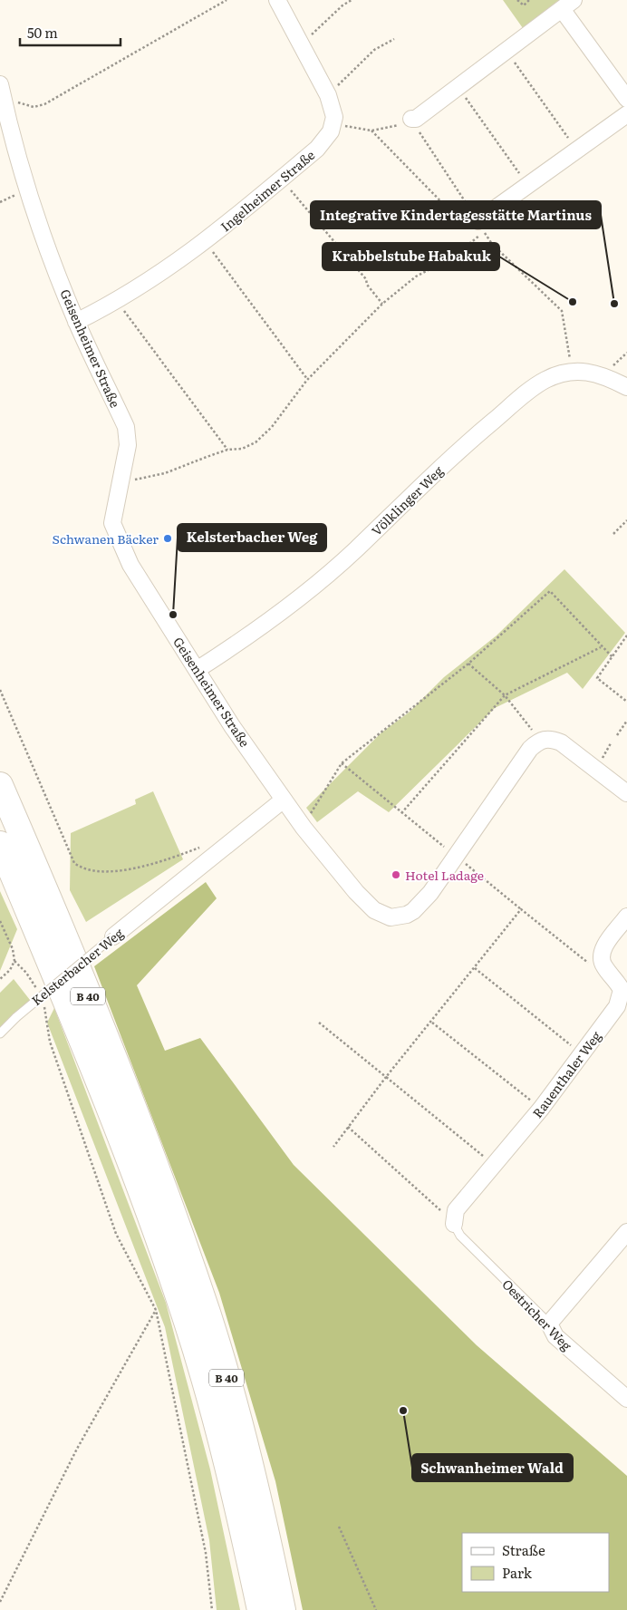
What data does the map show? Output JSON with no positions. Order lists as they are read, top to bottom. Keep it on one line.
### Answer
{"streets":{"highway":["B 40"],"street":["Ingelheimer Straße","Geisenheimer Straße","Völklinger Weg","Kelsterbacher Weg","Rauenthaler Weg","Oestricher Weg"]},"crossings":[["Ingelheimer Straße","Geisenheimer Straße"],["Geisenheimer Straße","Völklinger Weg"],["Geisenheimer Straße","Kelsterbacher Weg"],["Rauenthaler Weg","Oestricher Weg"]],"places":["Krabbelstube Habakuk","Integrative Kindertagesstätte Martinus","Schwanen Bäcker","Kelsterbacher Weg","Hotel Ladage","Schwanheimer Wald"],"legend":["Straße","Park"],"scale_bar":"50 m"}
